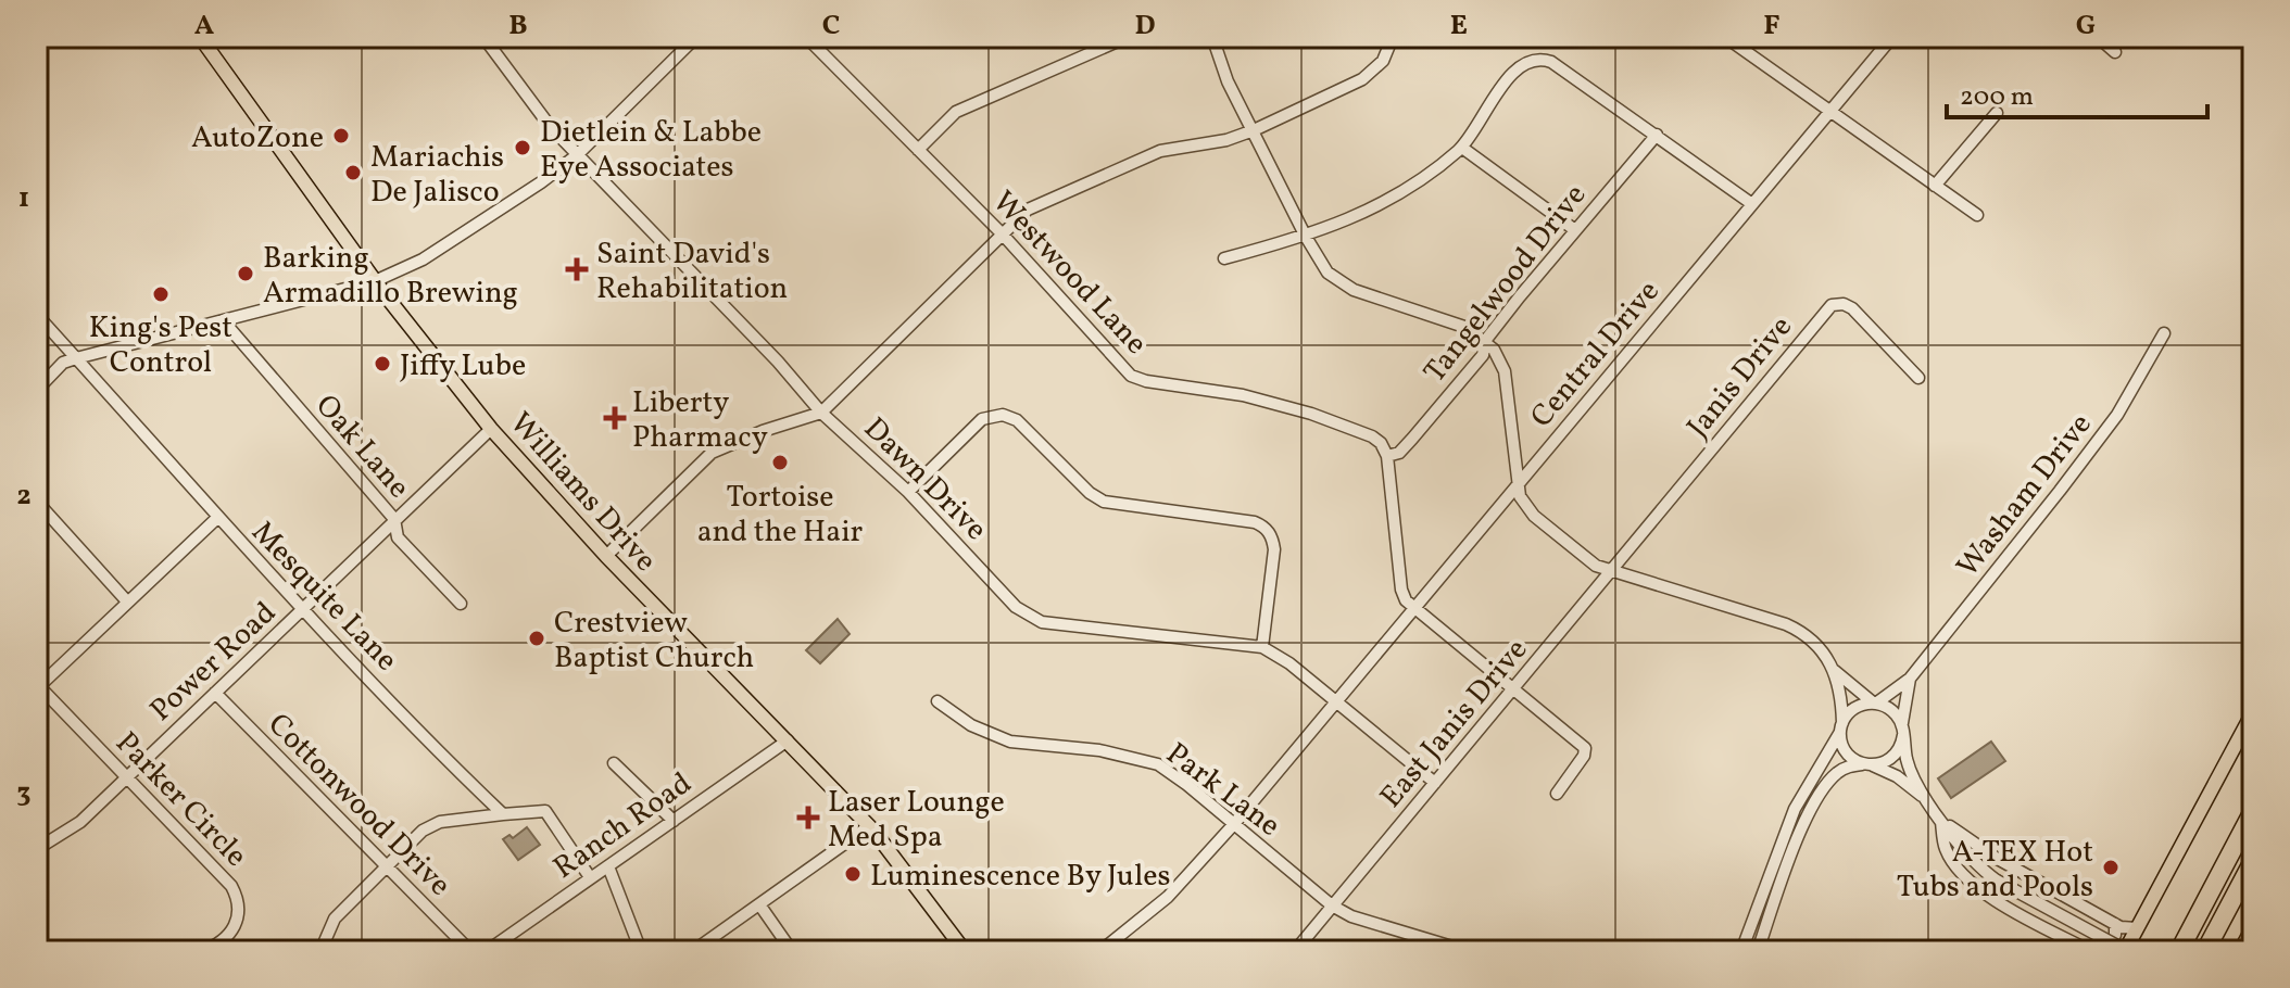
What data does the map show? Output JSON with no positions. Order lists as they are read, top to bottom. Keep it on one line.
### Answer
{"streets":{"main road":["Williams Drive"],"street":["Westwood Lane","Tangelwood Drive","Central Drive","Janis Drive","Oak Lane","Dawn Drive","Washam Drive","Mesquite Lane","Power Road","East Janis Drive","Park Lane","Parker Circle","Cottonwood Drive","Ranch Road"]},"crossings":[["Westwood Lane","Tangelwood Drive"],["Central Drive","Dawn Drive"],["Central Drive","Park Lane"],["Janis Drive","East Janis Drive"],["Oak Lane","Power Road"],["Dawn Drive","East Janis Drive"],["Williams Drive","Power Road"],["Williams Drive","Ranch Road"],["Mesquite Lane","Power Road"],["Power Road","Parker Circle"],["Power Road","Cottonwood Drive"],["East Janis Drive","Park Lane"]],"places":{"other":["AutoZone","Dietlein & Labbe Eye Associates","Mariachis De Jalisco","Barking Armadillo Brewing","King's Pest Control","Jiffy Lube","Tortoise and the Hair","Crestview Baptist Church","A-TEX Hot Tubs and Pools","Luminescence By Jules"],"health":["Saint David's Rehabilitation","Liberty Pharmacy","Laser Lounge Med Spa"]},"scale_bar":"200 m","grid":{"columns":["A","B","C","D","E","F","G"],"rows":["1","2","3"]}}
